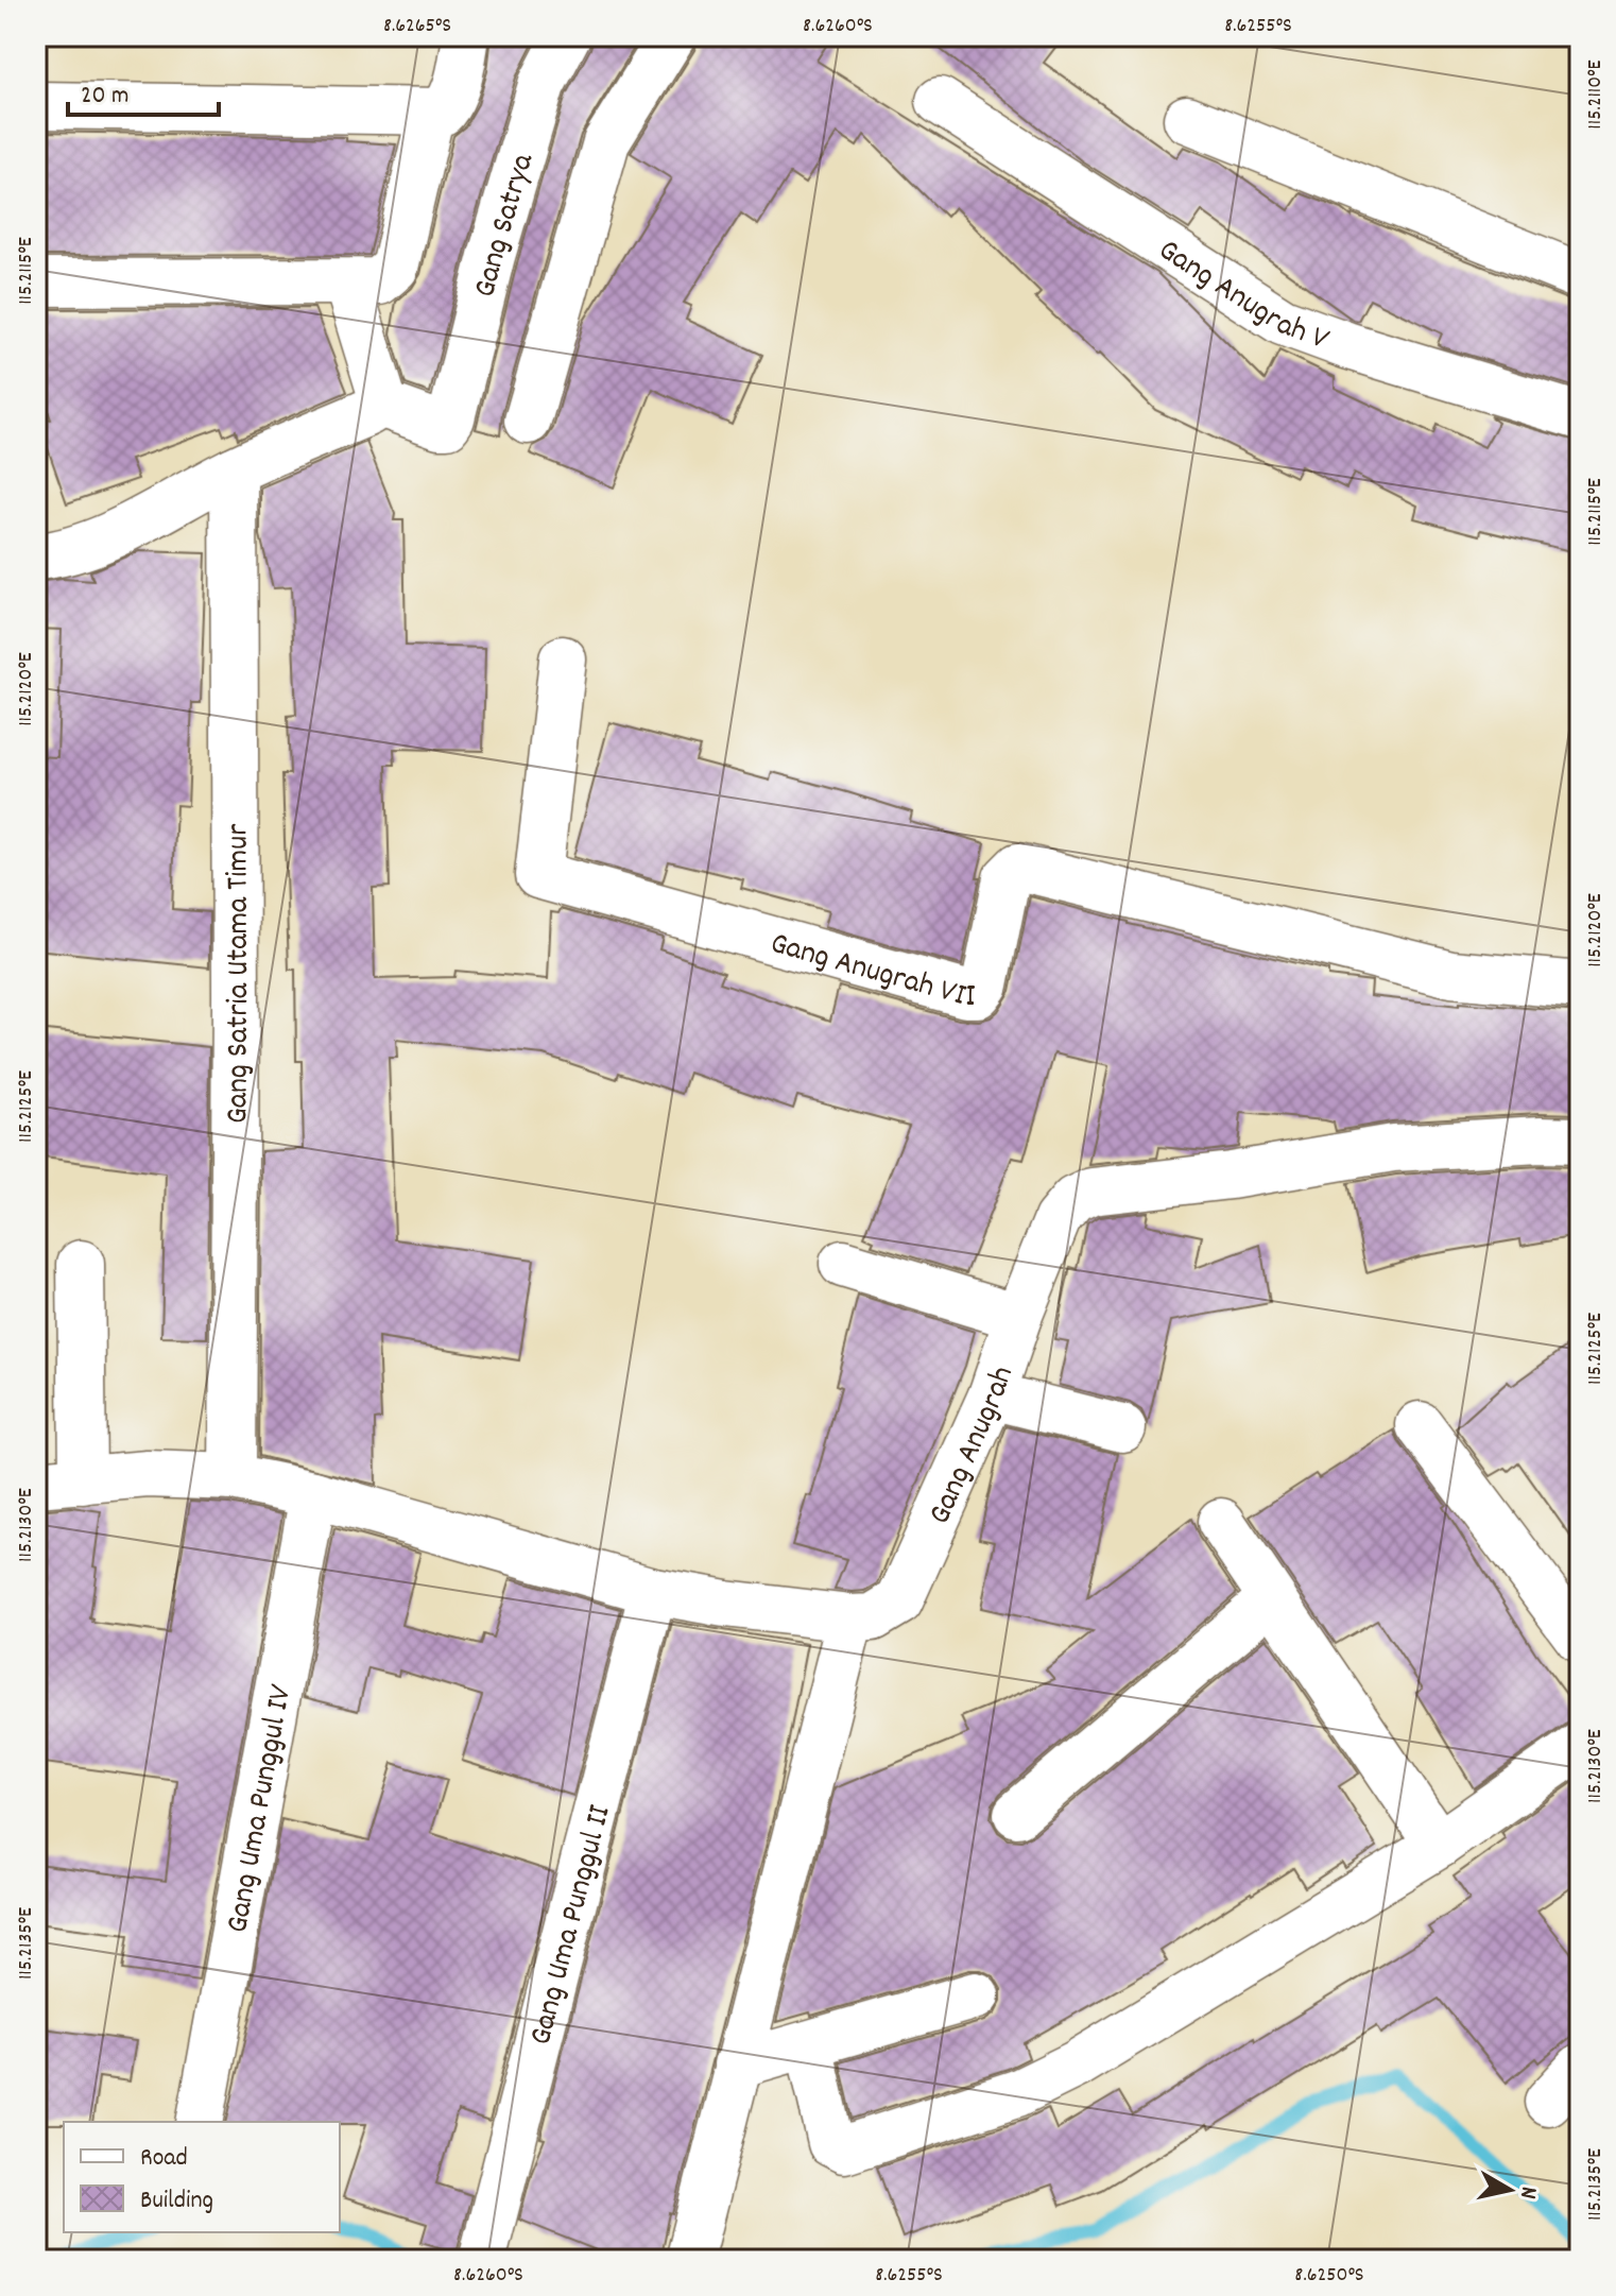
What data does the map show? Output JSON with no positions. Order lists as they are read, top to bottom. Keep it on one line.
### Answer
{"streets":{"street":["Gang Satrya","Gang Anugrah V","Gang Anugrah VII","Gang Satria Utama Timur","Gang Anugrah","Gang Uma Punggul IV","Gang Uma Punggul II"]},"crossings":[["Gang Satria Utama Timur","Gang Anugrah"],["Gang Anugrah","Gang Uma Punggul IV"],["Gang Anugrah","Gang Uma Punggul II"]],"legend":["Road","Building"],"scale_bar":"20 m","north":"right","coordinates":["8.6265°S","8.6260°S","8.6255°S","115.2110°E","115.2115°E","115.2120°E","115.2125°E","115.2130°E","115.2135°E","8.6250°S"]}
